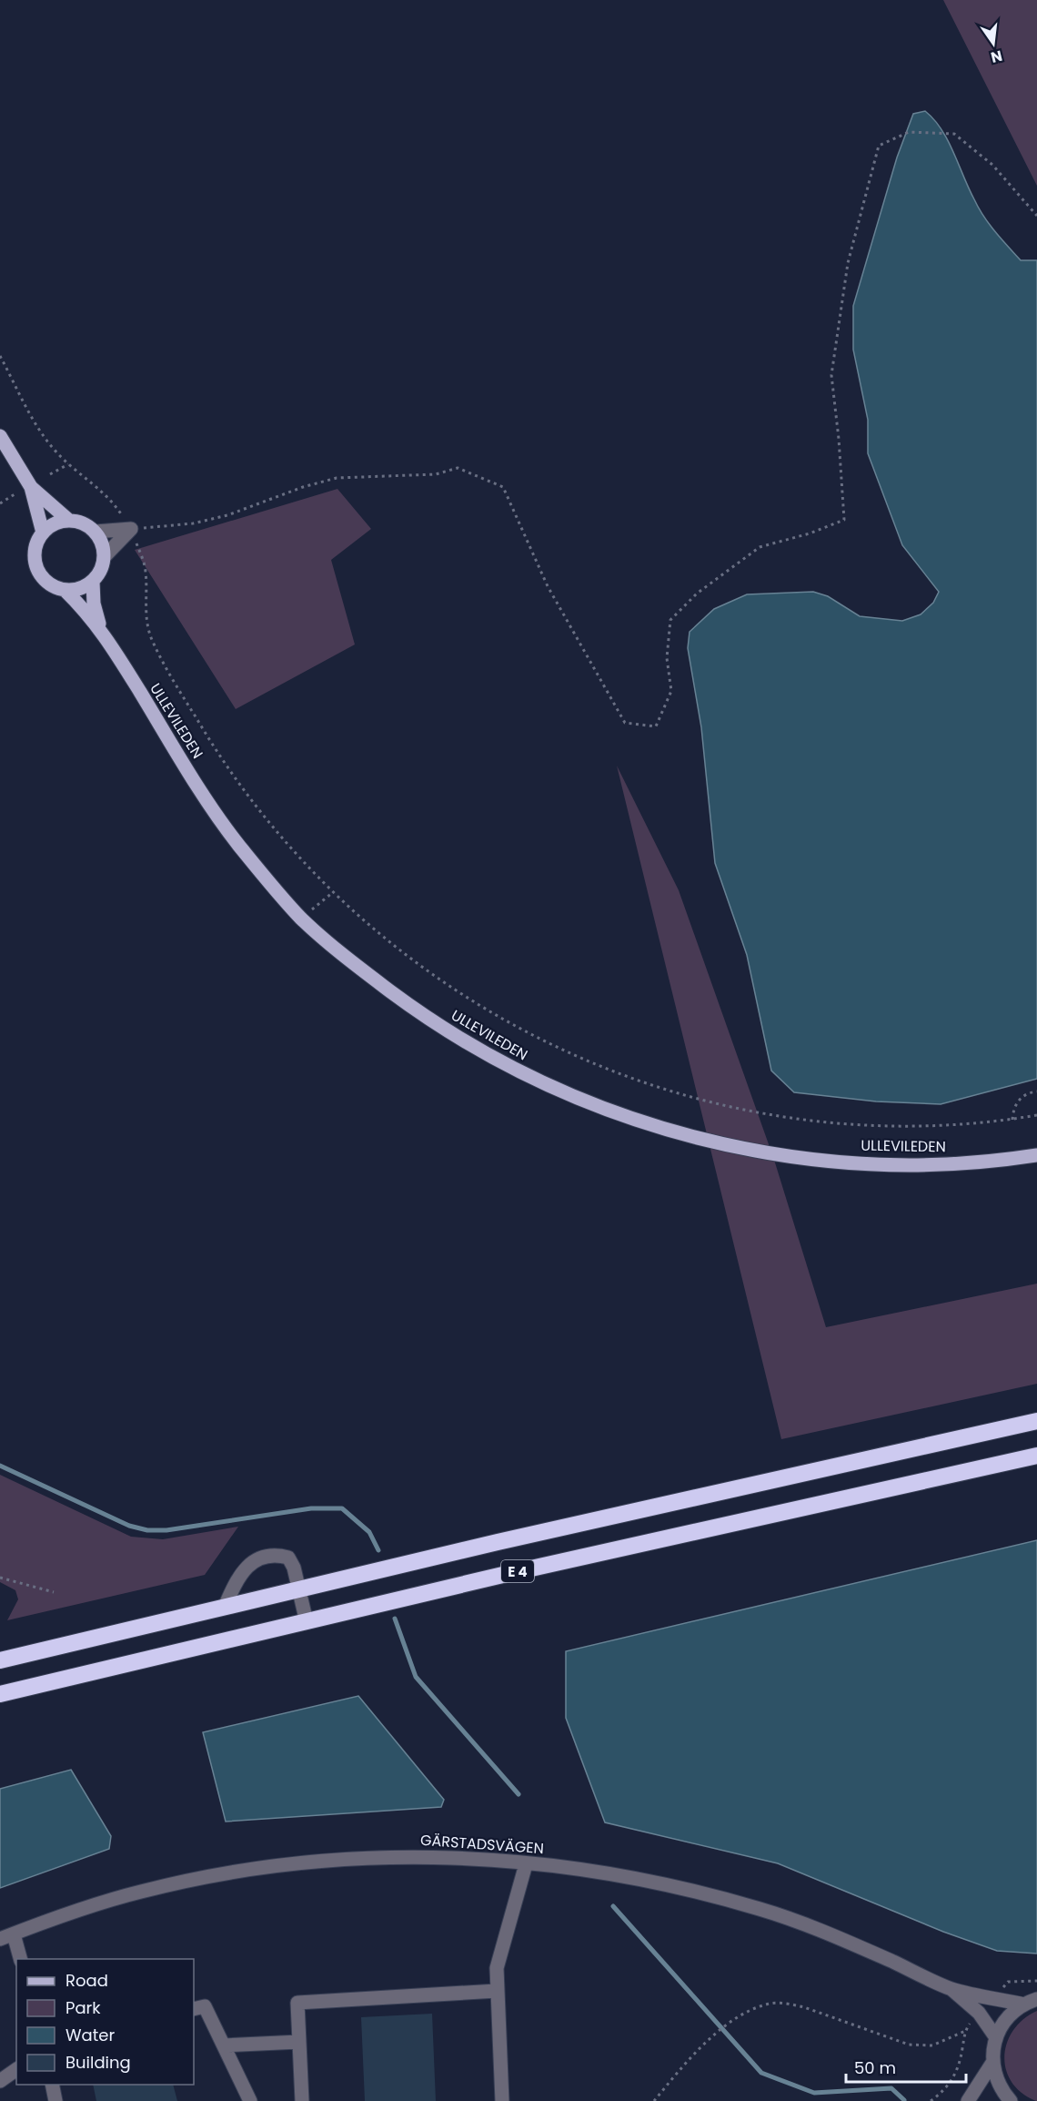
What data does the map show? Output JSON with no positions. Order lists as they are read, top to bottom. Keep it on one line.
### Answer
{"streets":{"highway":["E 4"],"main road":["ULLEVILEDEN"],"street":["GÄRSTADSVÄGEN"]},"legend":["Road","Park","Water","Building"],"scale_bar":"50 m","north":"bottom"}
